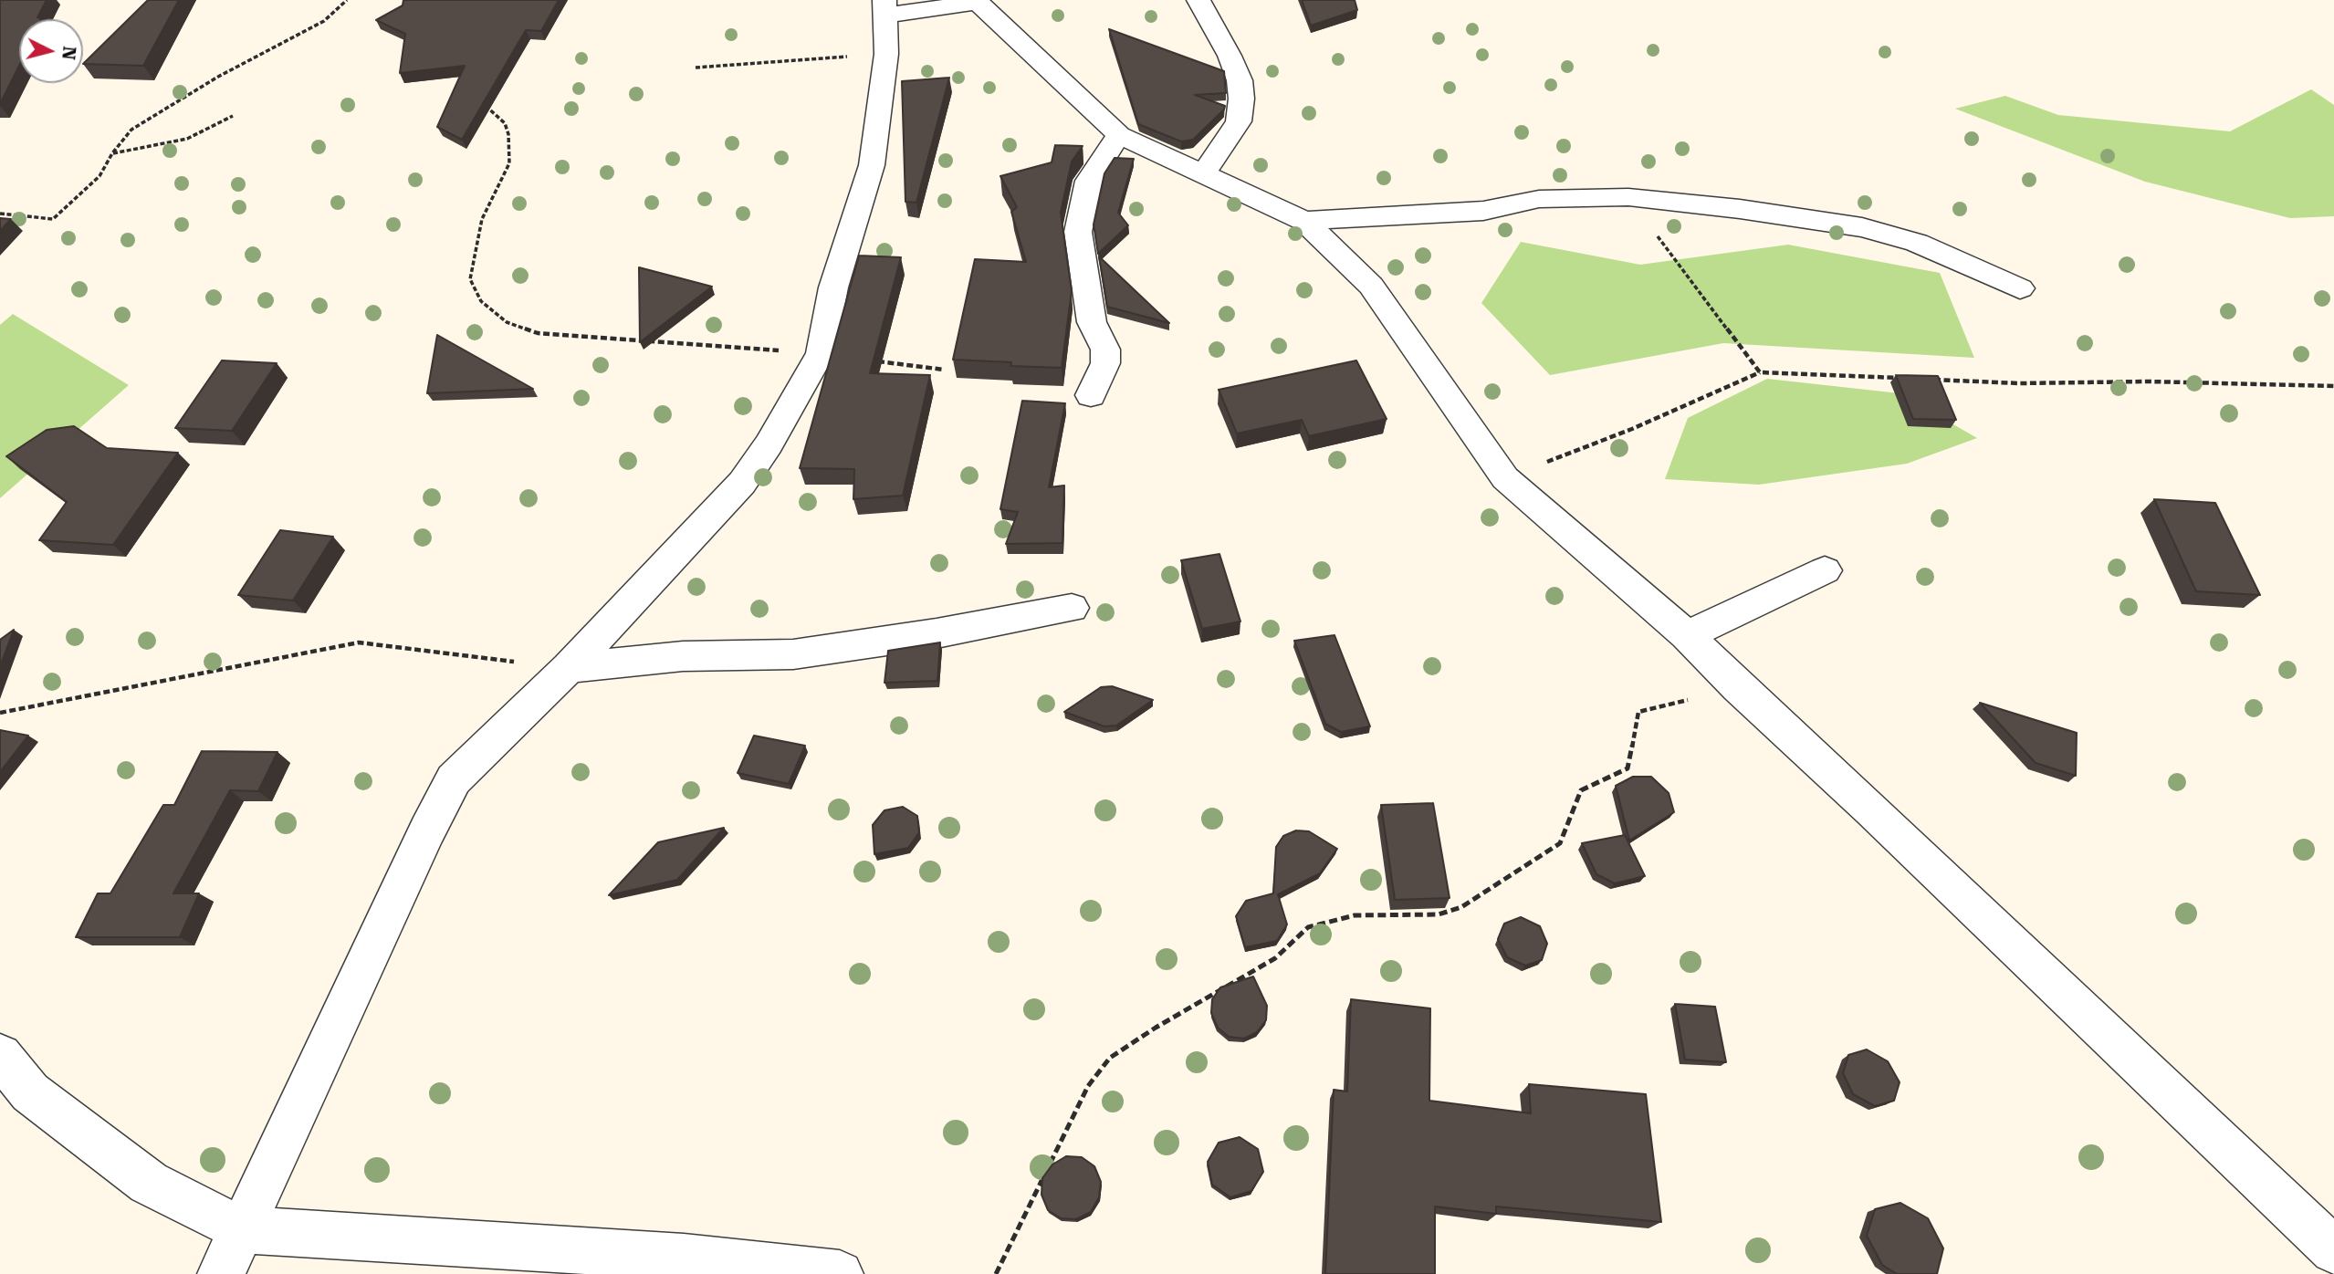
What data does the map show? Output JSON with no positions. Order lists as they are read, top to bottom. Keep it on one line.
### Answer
{"north":"right"}
